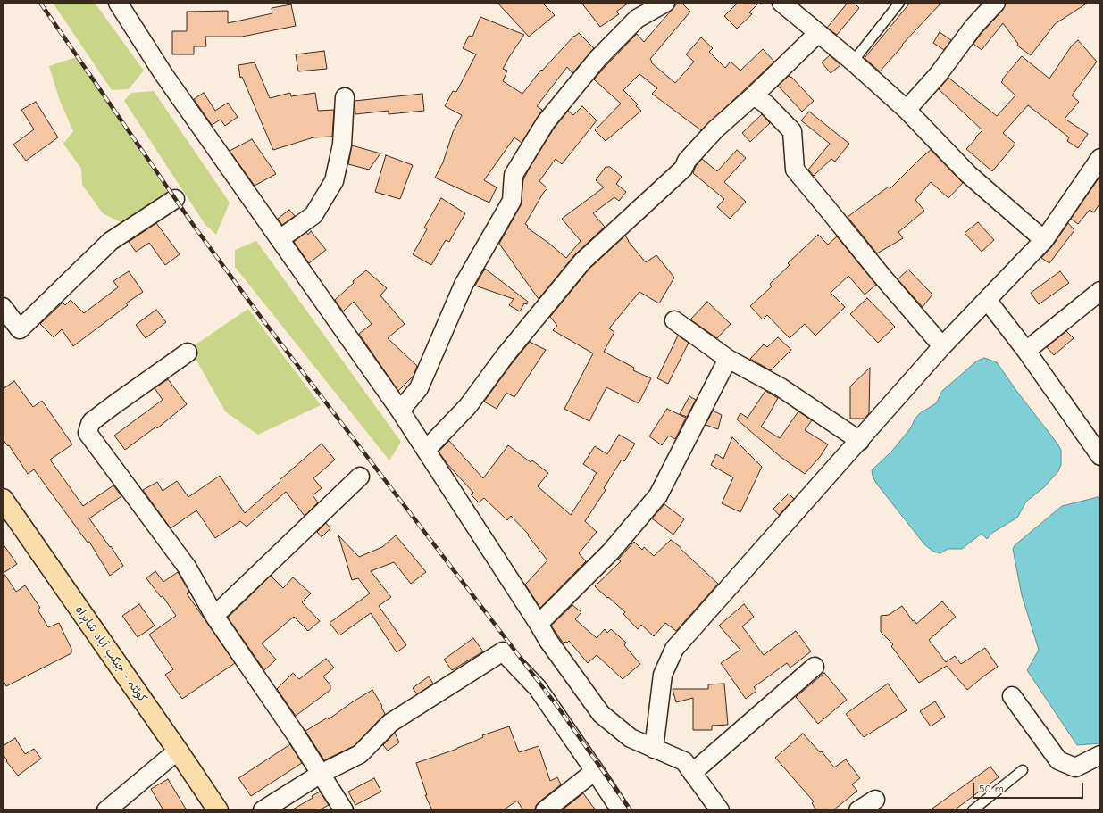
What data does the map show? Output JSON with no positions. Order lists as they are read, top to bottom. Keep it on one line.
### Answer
{"streets":{"highway":["کوئٹہ - جیکب آباد شاہراہ"]},"scale_bar":"50 m"}
